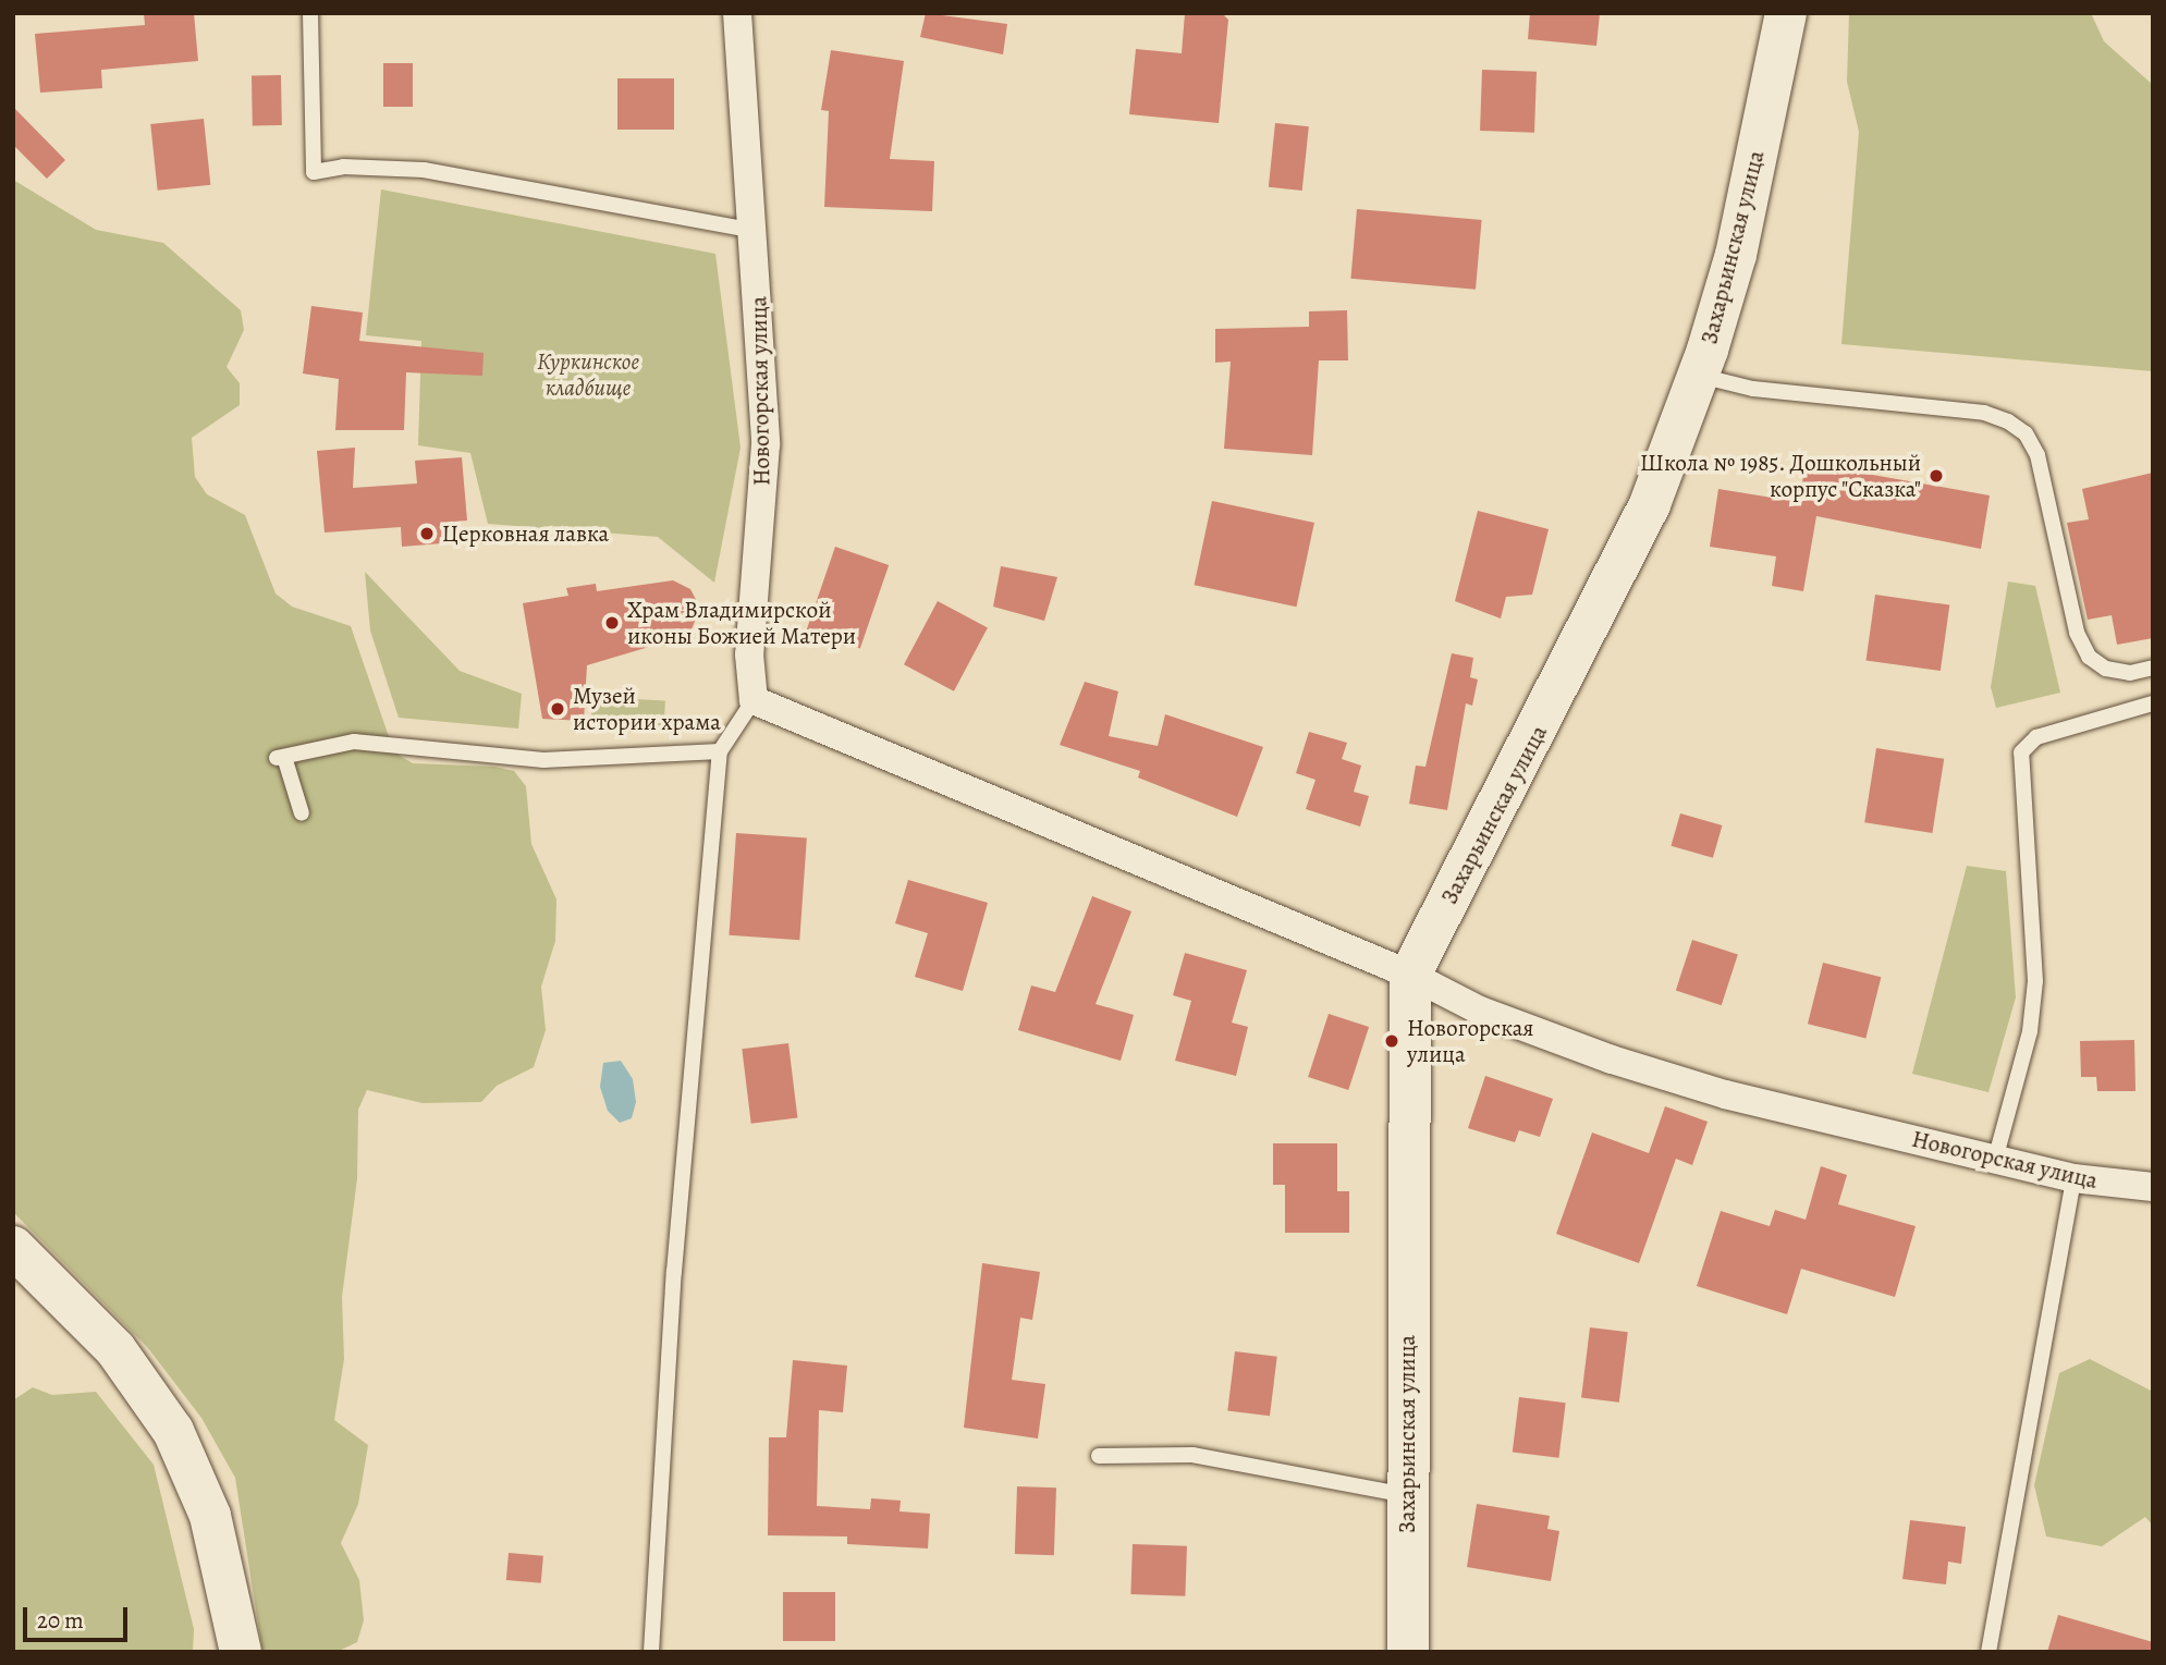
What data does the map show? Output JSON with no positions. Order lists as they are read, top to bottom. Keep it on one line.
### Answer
{"streets":{"street":["Захарьинская улица","Новогорская улица"]},"crossings":[["Захарьинская улица","Новогорская улица"]],"parks":["Куркинское кладбище"],"places":["Школа № 1985. Дошкольный корпус \"Сказка\"","Церковная лавка","Храм Владимирской иконы Божией Матери","Музей истории храма","Новогорская улица"],"scale_bar":"20 m"}
